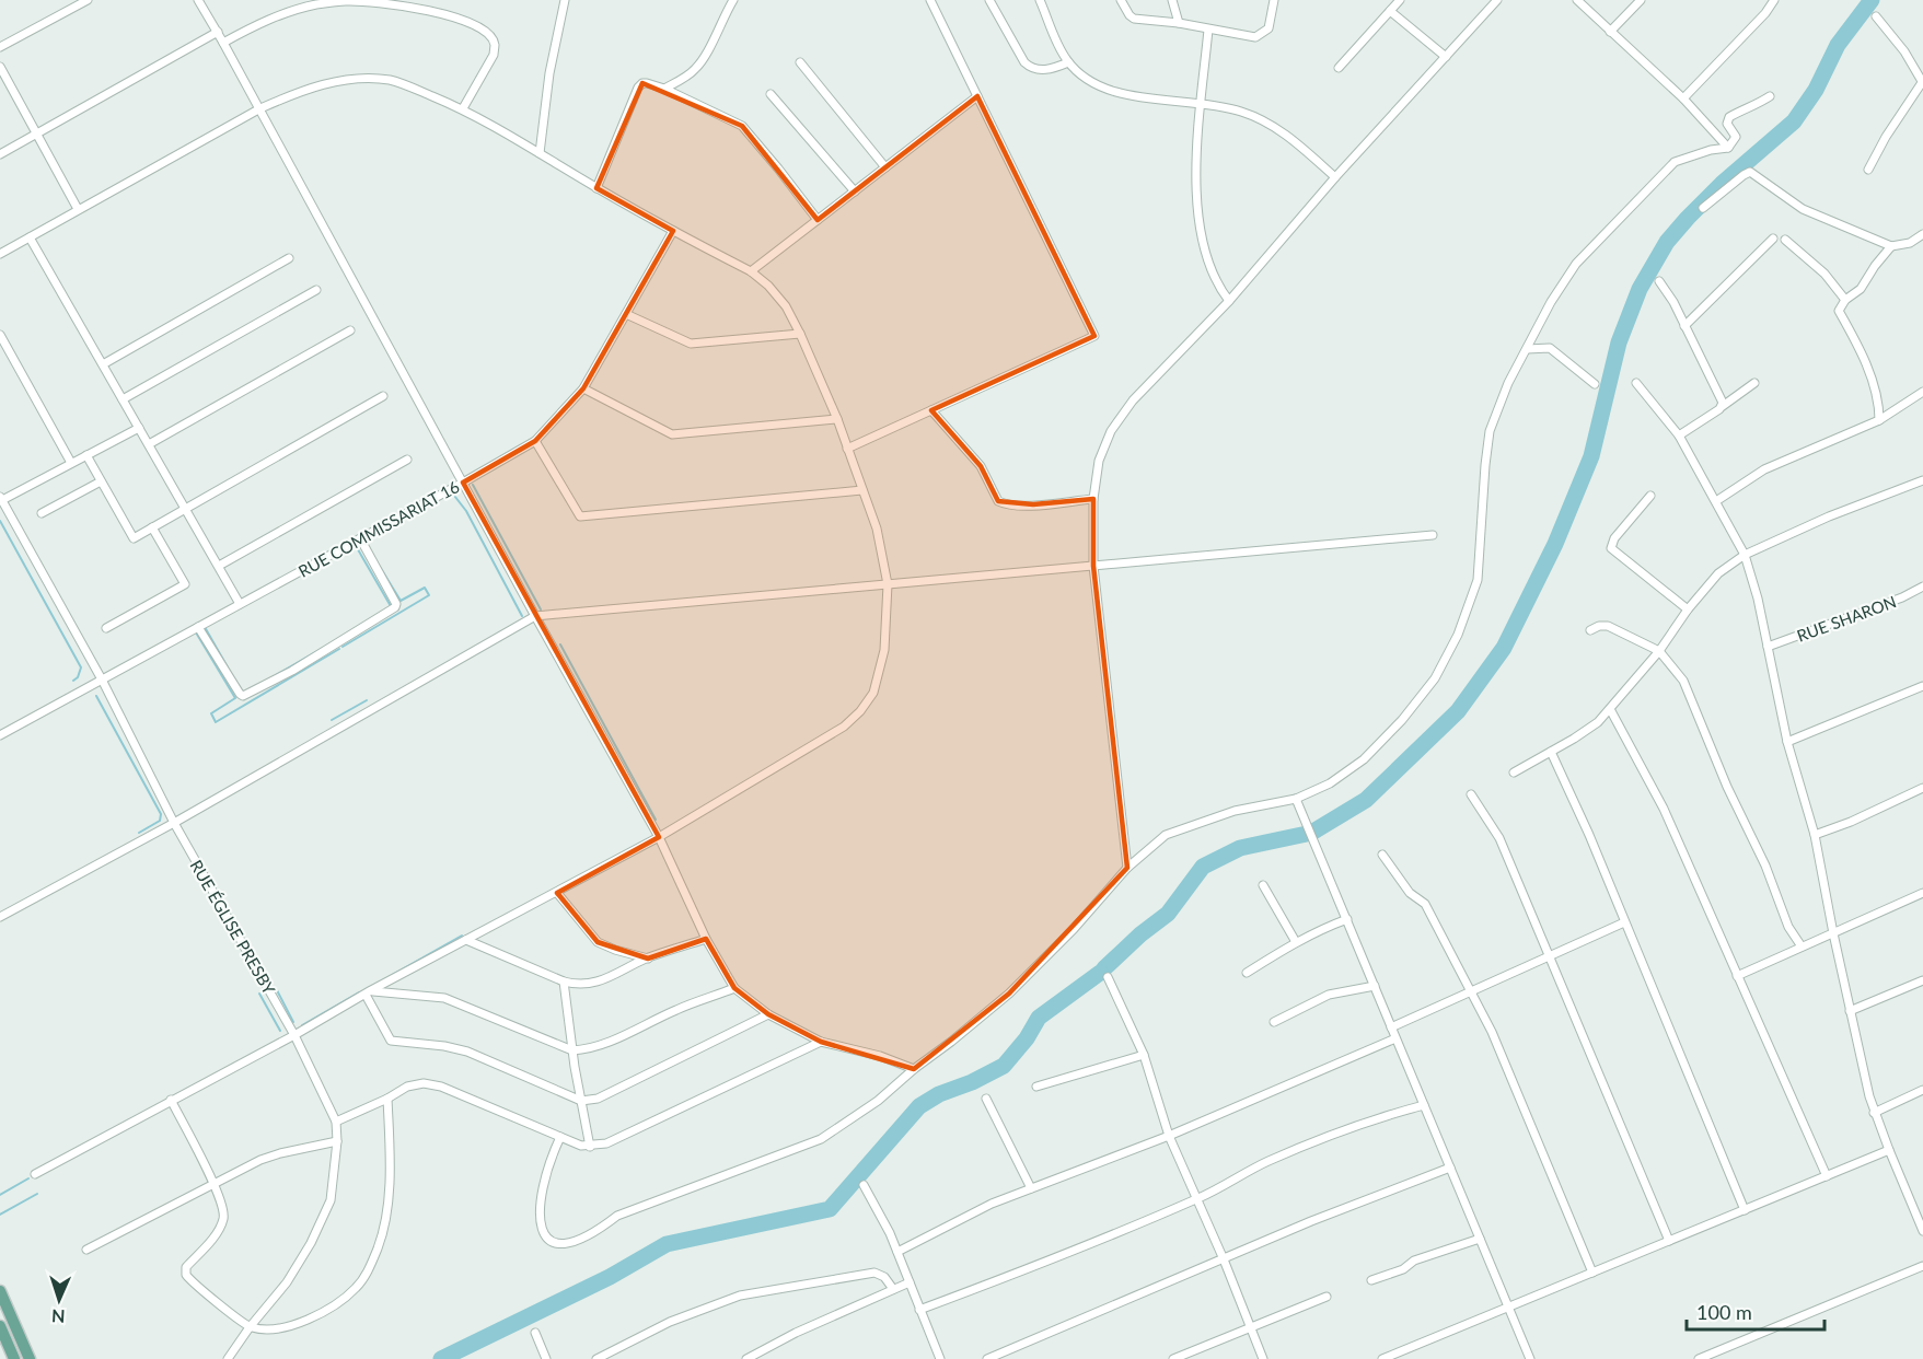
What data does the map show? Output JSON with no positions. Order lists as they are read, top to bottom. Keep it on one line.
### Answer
{"streets":{"street":["RUE COMMISSARIAT 16","RUE SHARON","RUE ÉGLISE PRESBY"]},"crossings":[["RUE COMMISSARIAT 16","RUE ÉGLISE PRESBY"]],"scale_bar":"100 m","north":"bottom"}
